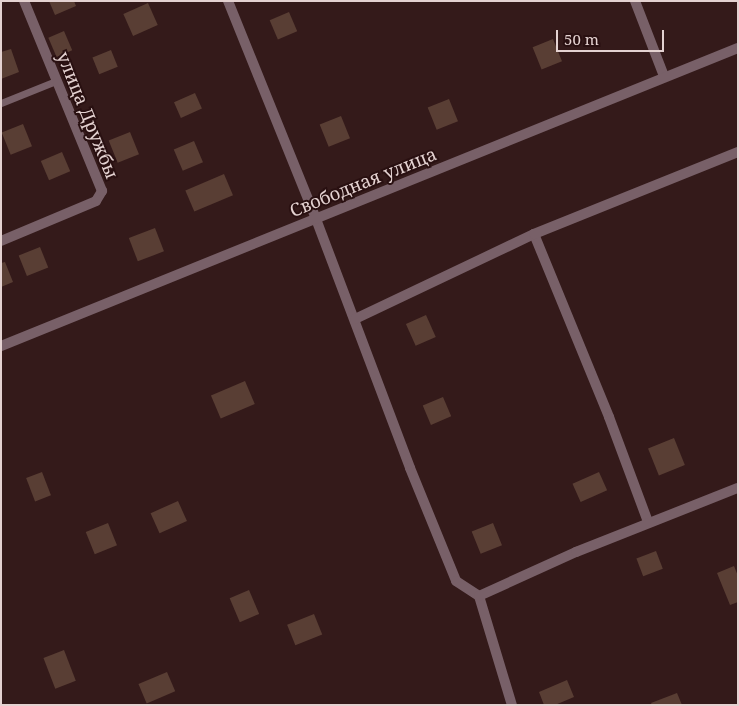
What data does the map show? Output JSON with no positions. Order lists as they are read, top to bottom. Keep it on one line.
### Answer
{"streets":{"street":["улица Дружбы","Свободная улица"]},"scale_bar":"50 m"}
